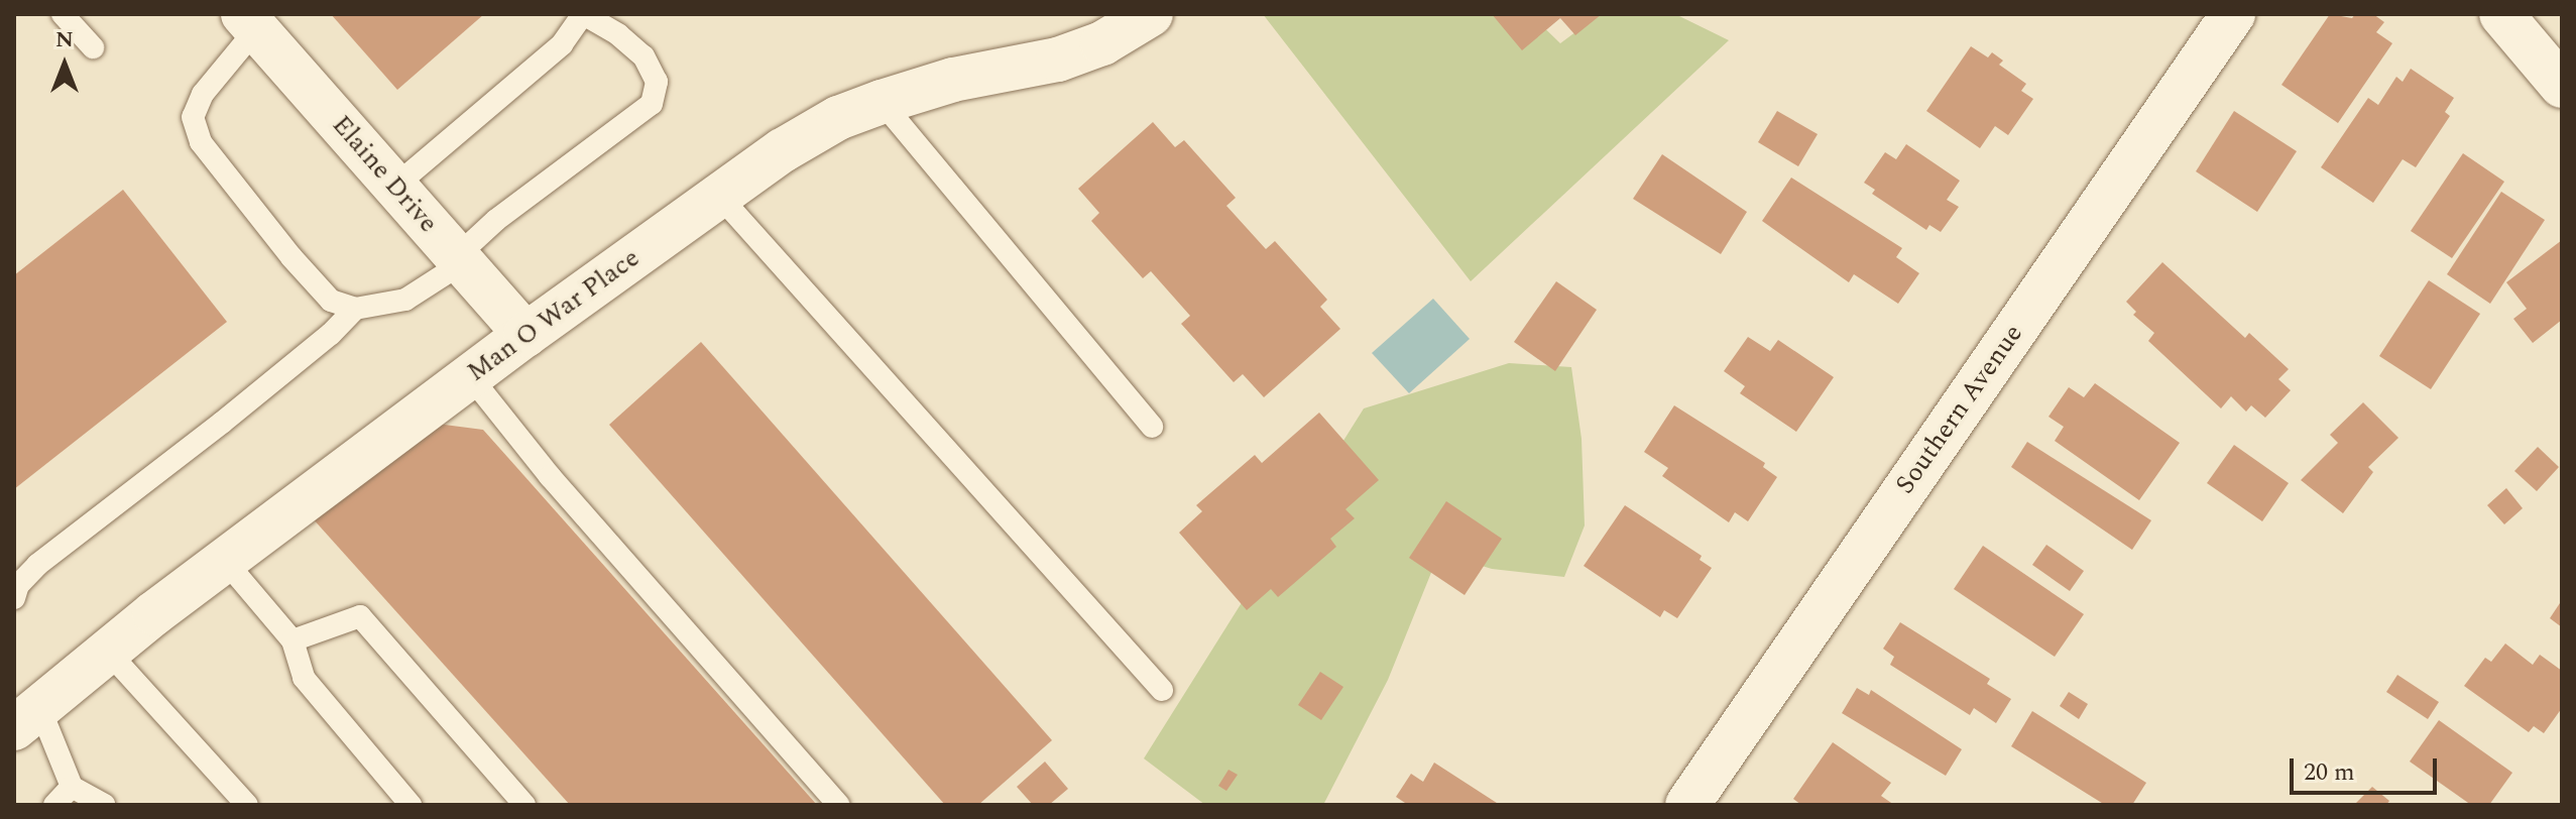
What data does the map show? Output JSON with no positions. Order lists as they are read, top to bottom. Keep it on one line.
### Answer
{"streets":{"street":["Elaine Drive","Man O War Place","Southern Avenue"]},"crossings":[["Elaine Drive","Man O War Place"]],"scale_bar":"20 m","north":"top"}
